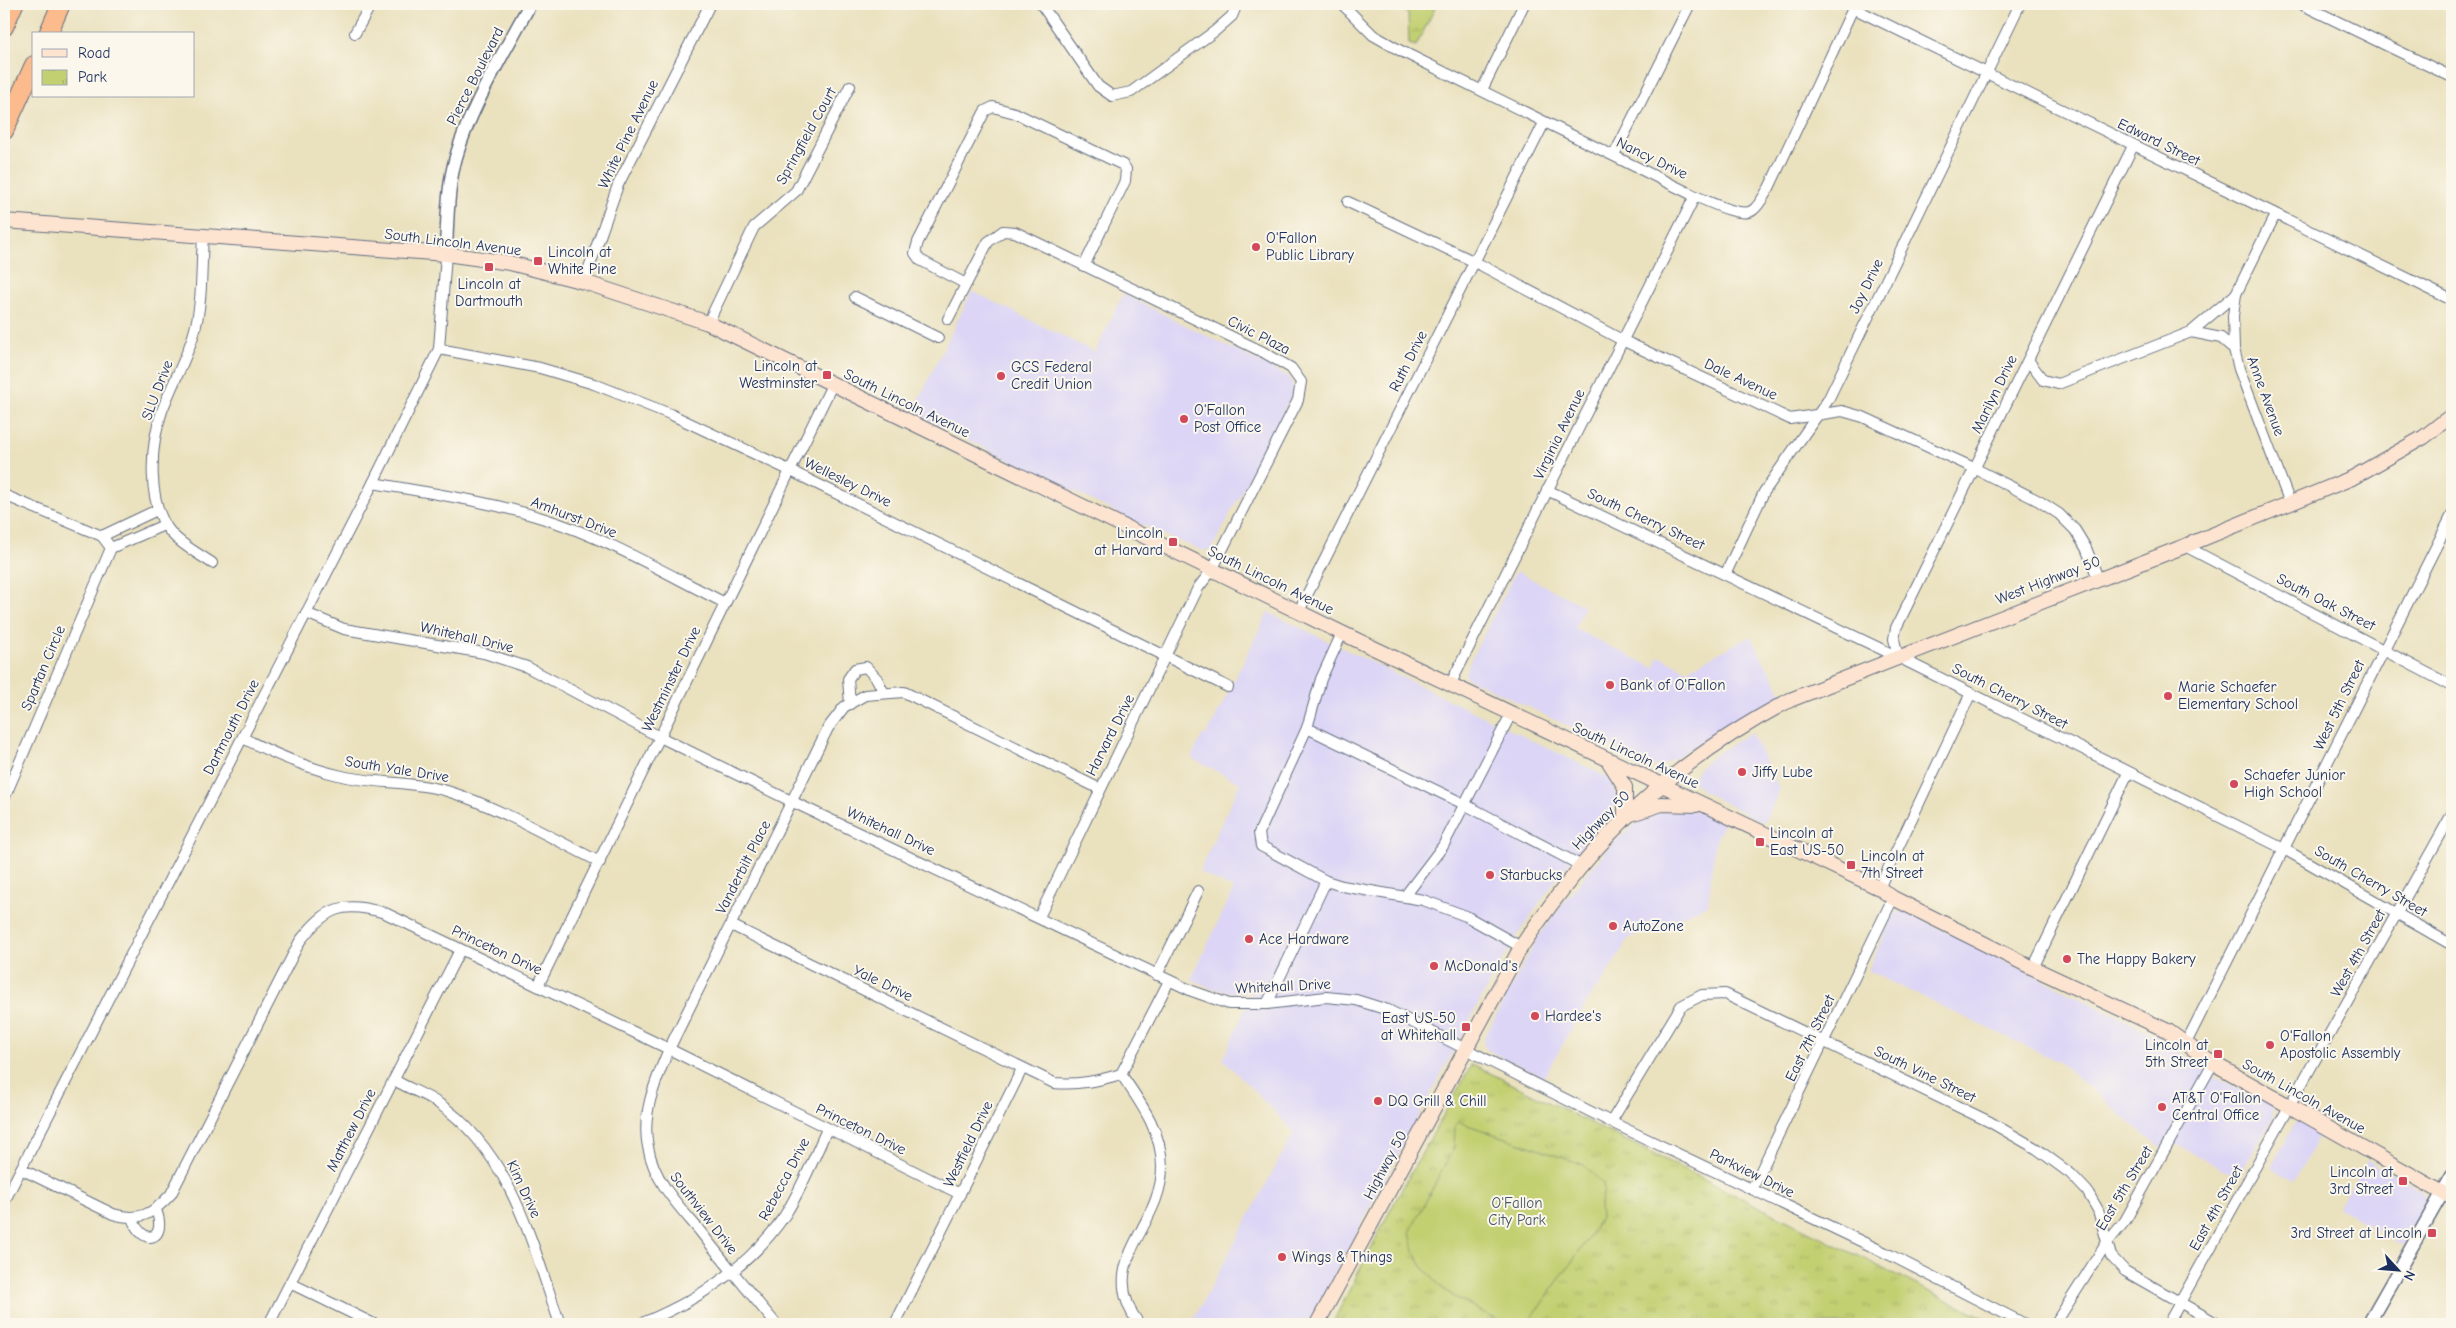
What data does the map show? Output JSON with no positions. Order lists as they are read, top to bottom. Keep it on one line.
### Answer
{"streets":{"main road":["South Lincoln Avenue","West Highway 50","Highway 50"],"street":["Pierce Boulevard","White Pine Avenue","Springfield Court","Edward Street","Nancy Drive","Joy Drive","Civic Plaza","Ruth Drive","Dale Avenue","SLU Drive","Marilyn Drive","Anne Avenue","Virginia Avenue","Wellesley Drive","Amhurst Drive","South Cherry Street","South Oak Street","Whitehall Drive","Spartan Circle","Westminster Drive","West 5th Street","Dartmouth Drive","Harvard Drive","South Yale Drive","Vanderbilt Place","Princeton Drive","West 4th Street","Yale Drive","East 7th Street","South Vine Street","Matthew Drive","Westfield Drive","Parkview Drive","Rebecca Drive","East 5th Street","Kim Drive","East 4th Street","Southview Drive"]},"crossings":[["Pierce Boulevard","South Lincoln Avenue"],["Pierce Boulevard","Dartmouth Drive"],["White Pine Avenue","South Lincoln Avenue"],["Springfield Court","South Lincoln Avenue"],["Edward Street","Nancy Drive"],["Edward Street","Joy Drive"],["Edward Street","Marilyn Drive"],["Edward Street","Anne Avenue"],["Nancy Drive","Ruth Drive"],["Nancy Drive","Virginia Avenue"],["South Lincoln Avenue","Civic Plaza"],["South Lincoln Avenue","Ruth Drive"],["South Lincoln Avenue","SLU Drive"],["South Lincoln Avenue","Virginia Avenue"],["South Lincoln Avenue","West Highway 50"],["South Lincoln Avenue","Westminster Drive"],["South Lincoln Avenue","West 5th Street"],["South Lincoln Avenue","Dartmouth Drive"],["South Lincoln Avenue","Harvard Drive"],["South Lincoln Avenue","Highway 50"],["South Lincoln Avenue","West 4th Street"],["South Lincoln Avenue","East 7th Street"],["South Lincoln Avenue","East 5th Street"],["South Lincoln Avenue","East 4th Street"],["Joy Drive","Dale Avenue"],["Joy Drive","South Cherry Street"],["Civic Plaza","Harvard Drive"],["Ruth Drive","Dale Avenue"],["Dale Avenue","Marilyn Drive"],["Dale Avenue","Virginia Avenue"],["Dale Avenue","West Highway 50"],["Marilyn Drive","South Cherry Street"],["Marilyn Drive","West Highway 50"],["Anne Avenue","West Highway 50"],["Virginia Avenue","South Cherry Street"],["Wellesley Drive","Westminster Drive"],["Wellesley Drive","Dartmouth Drive"],["Wellesley Drive","Harvard Drive"],["Amhurst Drive","Westminster Drive"],["Amhurst Drive","Dartmouth Drive"],["South Cherry Street","West Highway 50"],["South Cherry Street","West 5th Street"],["South Cherry Street","West 4th Street"],["West Highway 50","South Oak Street"],["West Highway 50","Highway 50"],["South Oak Street","West 5th Street"],["Whitehall Drive","Westminster Drive"],["Whitehall Drive","Dartmouth Drive"],["Whitehall Drive","Harvard Drive"],["Whitehall Drive","Highway 50"],["Whitehall Drive","Vanderbilt Place"],["Whitehall Drive","Parkview Drive"],["Westminster Drive","South Yale Drive"],["Westminster Drive","Princeton Drive"],["Dartmouth Drive","South Yale Drive"],["Harvard Drive","Vanderbilt Place"],["Highway 50","Parkview Drive"],["Vanderbilt Place","Princeton Drive"],["Vanderbilt Place","Yale Drive"],["Vanderbilt Place","Southview Drive"],["Princeton Drive","Matthew Drive"],["Princeton Drive","Westfield Drive"],["Princeton Drive","Rebecca Drive"],["Princeton Drive","Southview Drive"],["West 4th Street","East 4th Street"],["Yale Drive","Westfield Drive"],["East 7th Street","South Vine Street"],["East 7th Street","Parkview Drive"],["South Vine Street","Parkview Drive"],["South Vine Street","East 5th Street"],["South Vine Street","East 4th Street"],["Matthew Drive","Kim Drive"],["Rebecca Drive","Southview Drive"]],"parks":["O'Fallon City Park"],"places":{"other":["O'Fallon Public Library","GCS Federal Credit Union","O'Fallon Post Office","Bank of O'Fallon","Marie Schaefer Elementary School","Jiffy Lube","Schaefer Junior High School","Starbucks","AutoZone","Ace Hardware","The Happy Bakery","McDonald's","Hardee's","O'Fallon Apostolic Assembly","DQ Grill & Chill","AT&T O'Fallon Central Office","Wings & Things"],"transit":["Lincoln at White Pine","Lincoln at Dartmouth","Lincoln at Westminster","Lincoln at Harvard","Lincoln at East US-50","Lincoln at 7th Street","East US-50 at Whitehall","Lincoln at 5th Street","Lincoln at 3rd Street","3rd Street at Lincoln"]},"legend":["Road","Park"],"north":"bottom right"}
